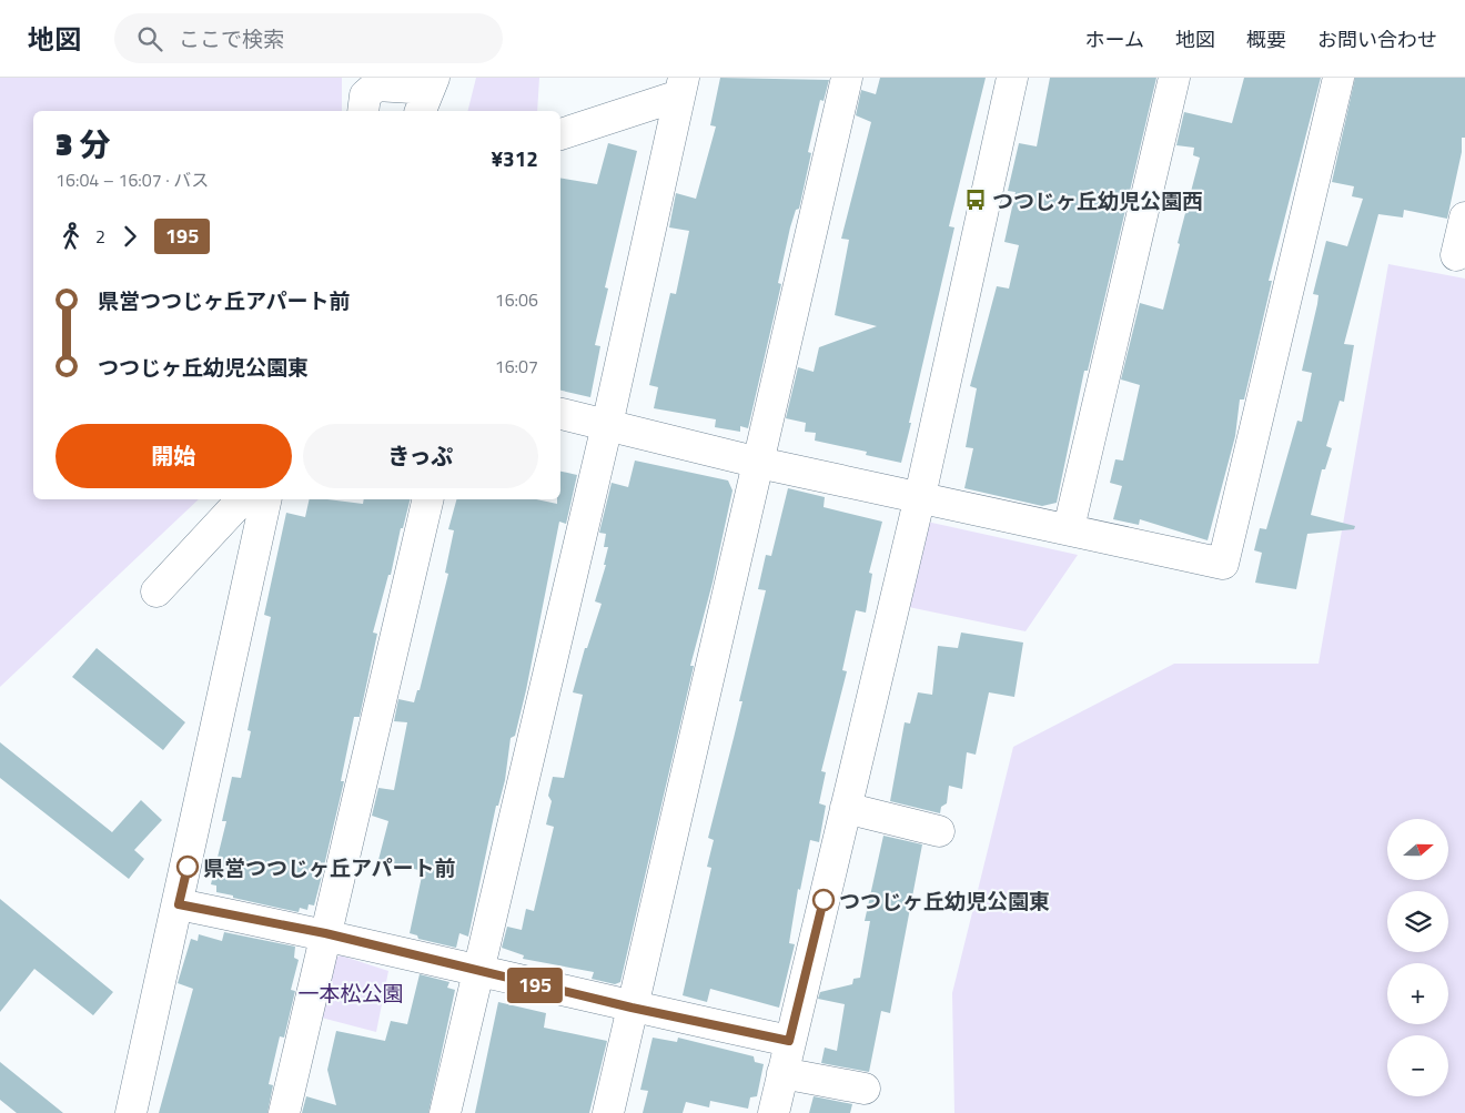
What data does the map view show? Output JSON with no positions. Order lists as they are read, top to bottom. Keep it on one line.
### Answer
{"parks":["一本松公園"],"places":{"bus stop":["つつじヶ丘幼児公園西"],"other":["県営つつじヶ丘アパート前","つつじヶ丘幼児公園東"]},"lines":["bus line 195"],"north":"right","page":{"header":"地図","search":"ここで検索","nav":["ホーム","地図","概要","お問い合わせ"],"on_map":"195","heading":["3 分","16:04 – 16:07 · バス","¥312"],"legs":["2","195"],"list":[{"name":"県営つつじヶ丘アパート前","value":"16:06"},{"name":"つつじヶ丘幼児公園東","value":"16:07"}],"buttons":["開始","きっぷ"],"map_buttons":["+","−"]}}
